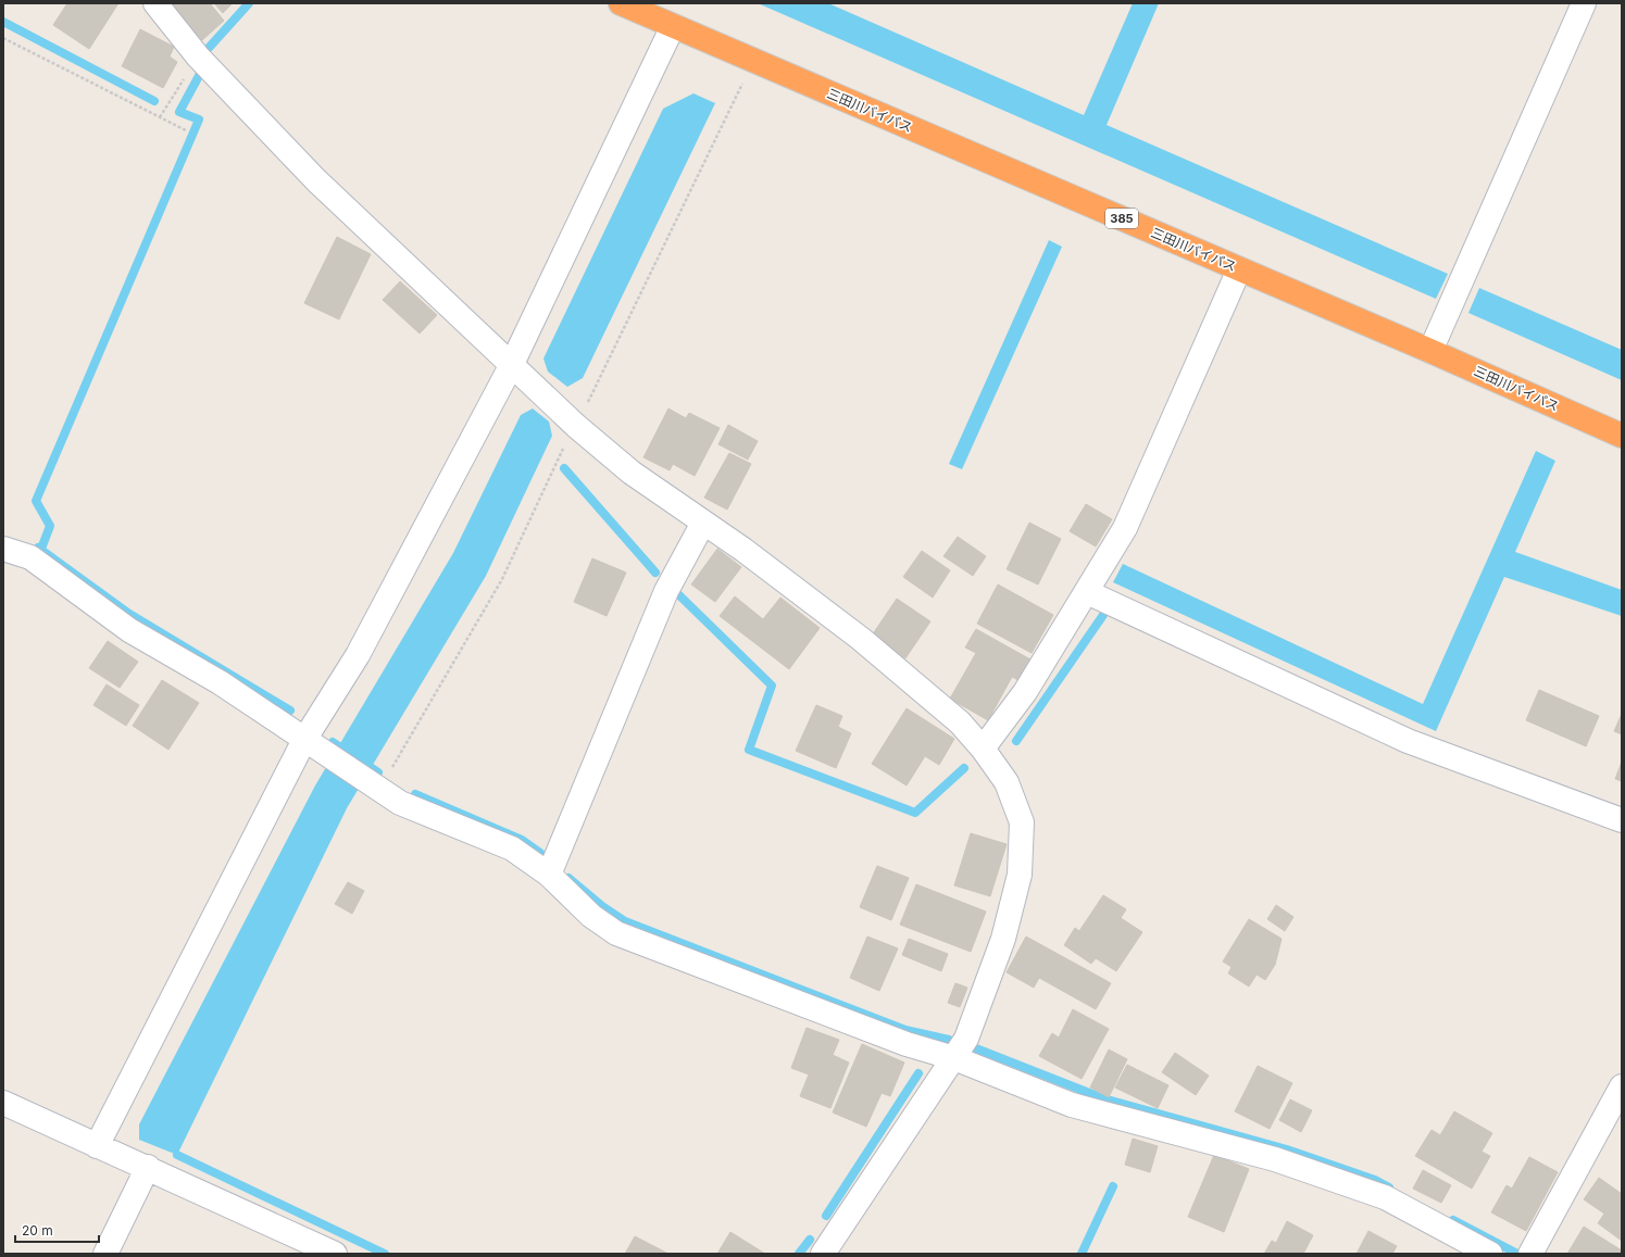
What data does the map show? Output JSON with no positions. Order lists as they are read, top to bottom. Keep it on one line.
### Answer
{"streets":{"highway":["三田川バイパス","385"]},"scale_bar":"20 m"}
